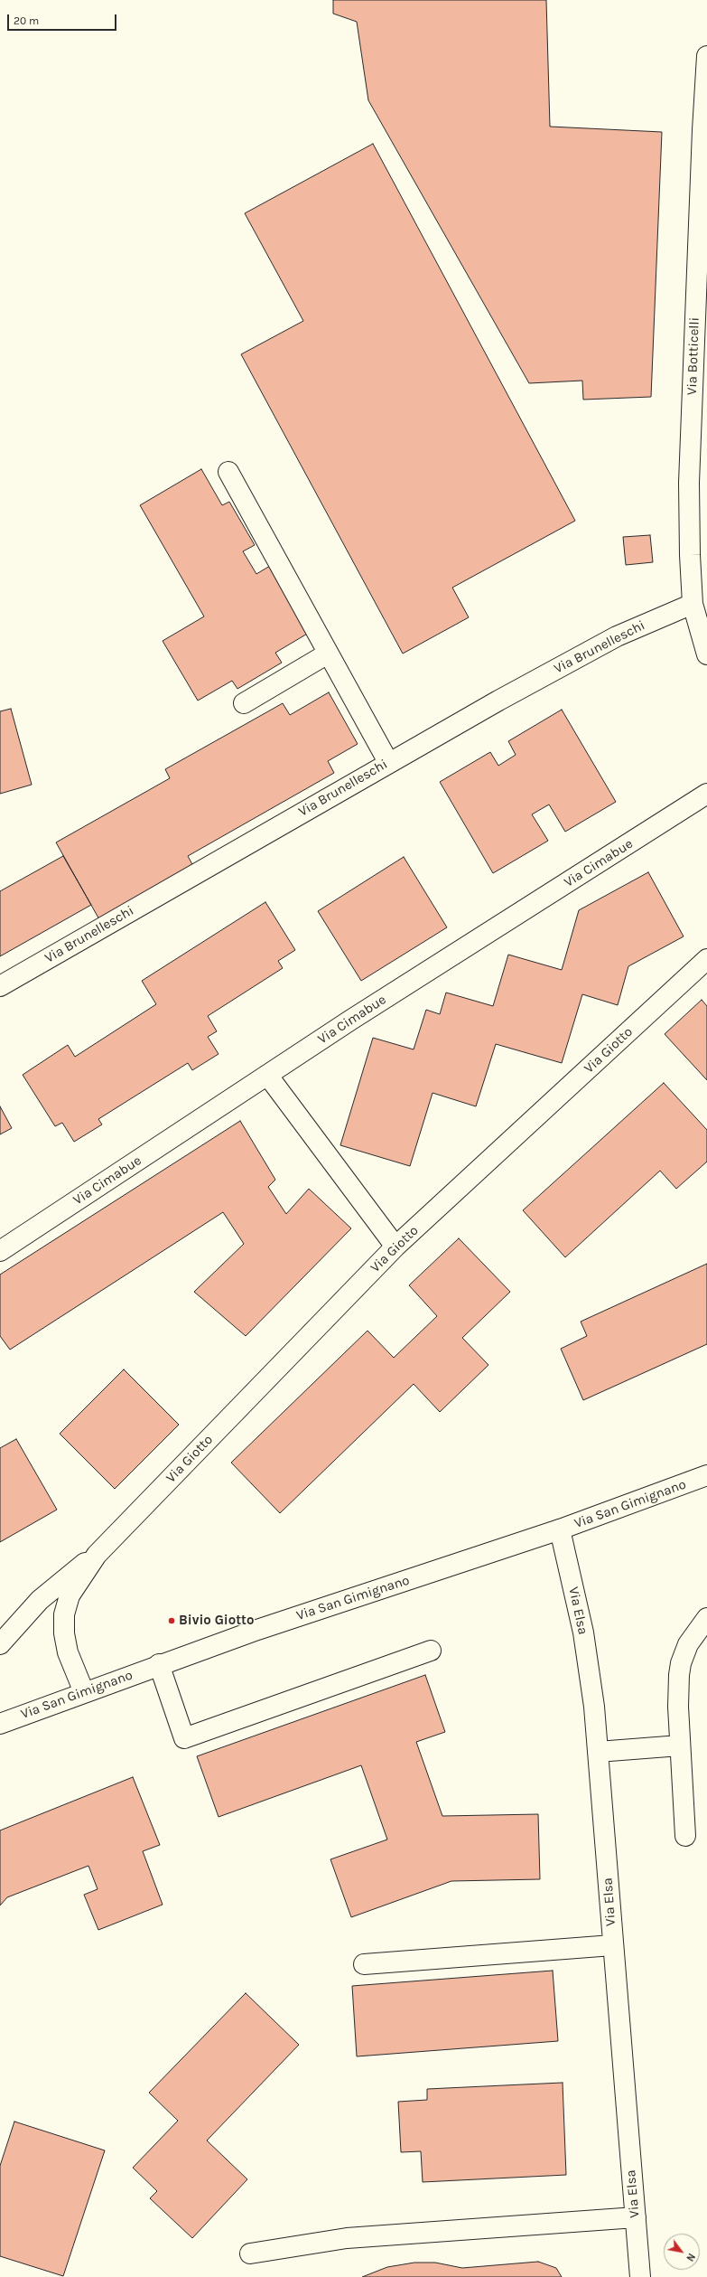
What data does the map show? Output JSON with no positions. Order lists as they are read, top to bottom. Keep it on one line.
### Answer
{"streets":{"street":["Via Botticelli","Via Brunelleschi","Via Cimabue","Via Giotto","Via San Gimignano","Via Elsa"]},"crossings":[["Via Botticelli","Via Brunelleschi"],["Via Giotto","Via San Gimignano"],["Via San Gimignano","Via Elsa"]],"places":["Bivio Giotto"],"scale_bar":"20 m","north":"bottom right"}
